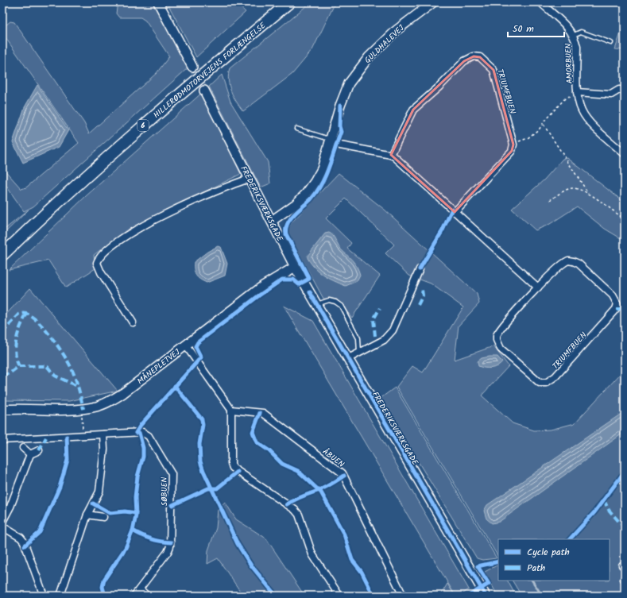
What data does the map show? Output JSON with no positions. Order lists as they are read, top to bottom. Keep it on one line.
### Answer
{"streets":{"highway":["HILLERØDMOTORVEJENS FORLÆNGELSE","6"],"street":["GULDHALEVEJ","AMORBUEN","TRIUMFBUEN","FREDERIKSVÆRKSGADE","MÅNEPLETVEJ","ÅBUEN","SØBUEN"]},"crossings":[["GULDHALEVEJ","FREDERIKSVÆRKSGADE"],["FREDERIKSVÆRKSGADE","MÅNEPLETVEJ"]],"legend":["Cycle path","Path"],"scale_bar":"50 m"}
